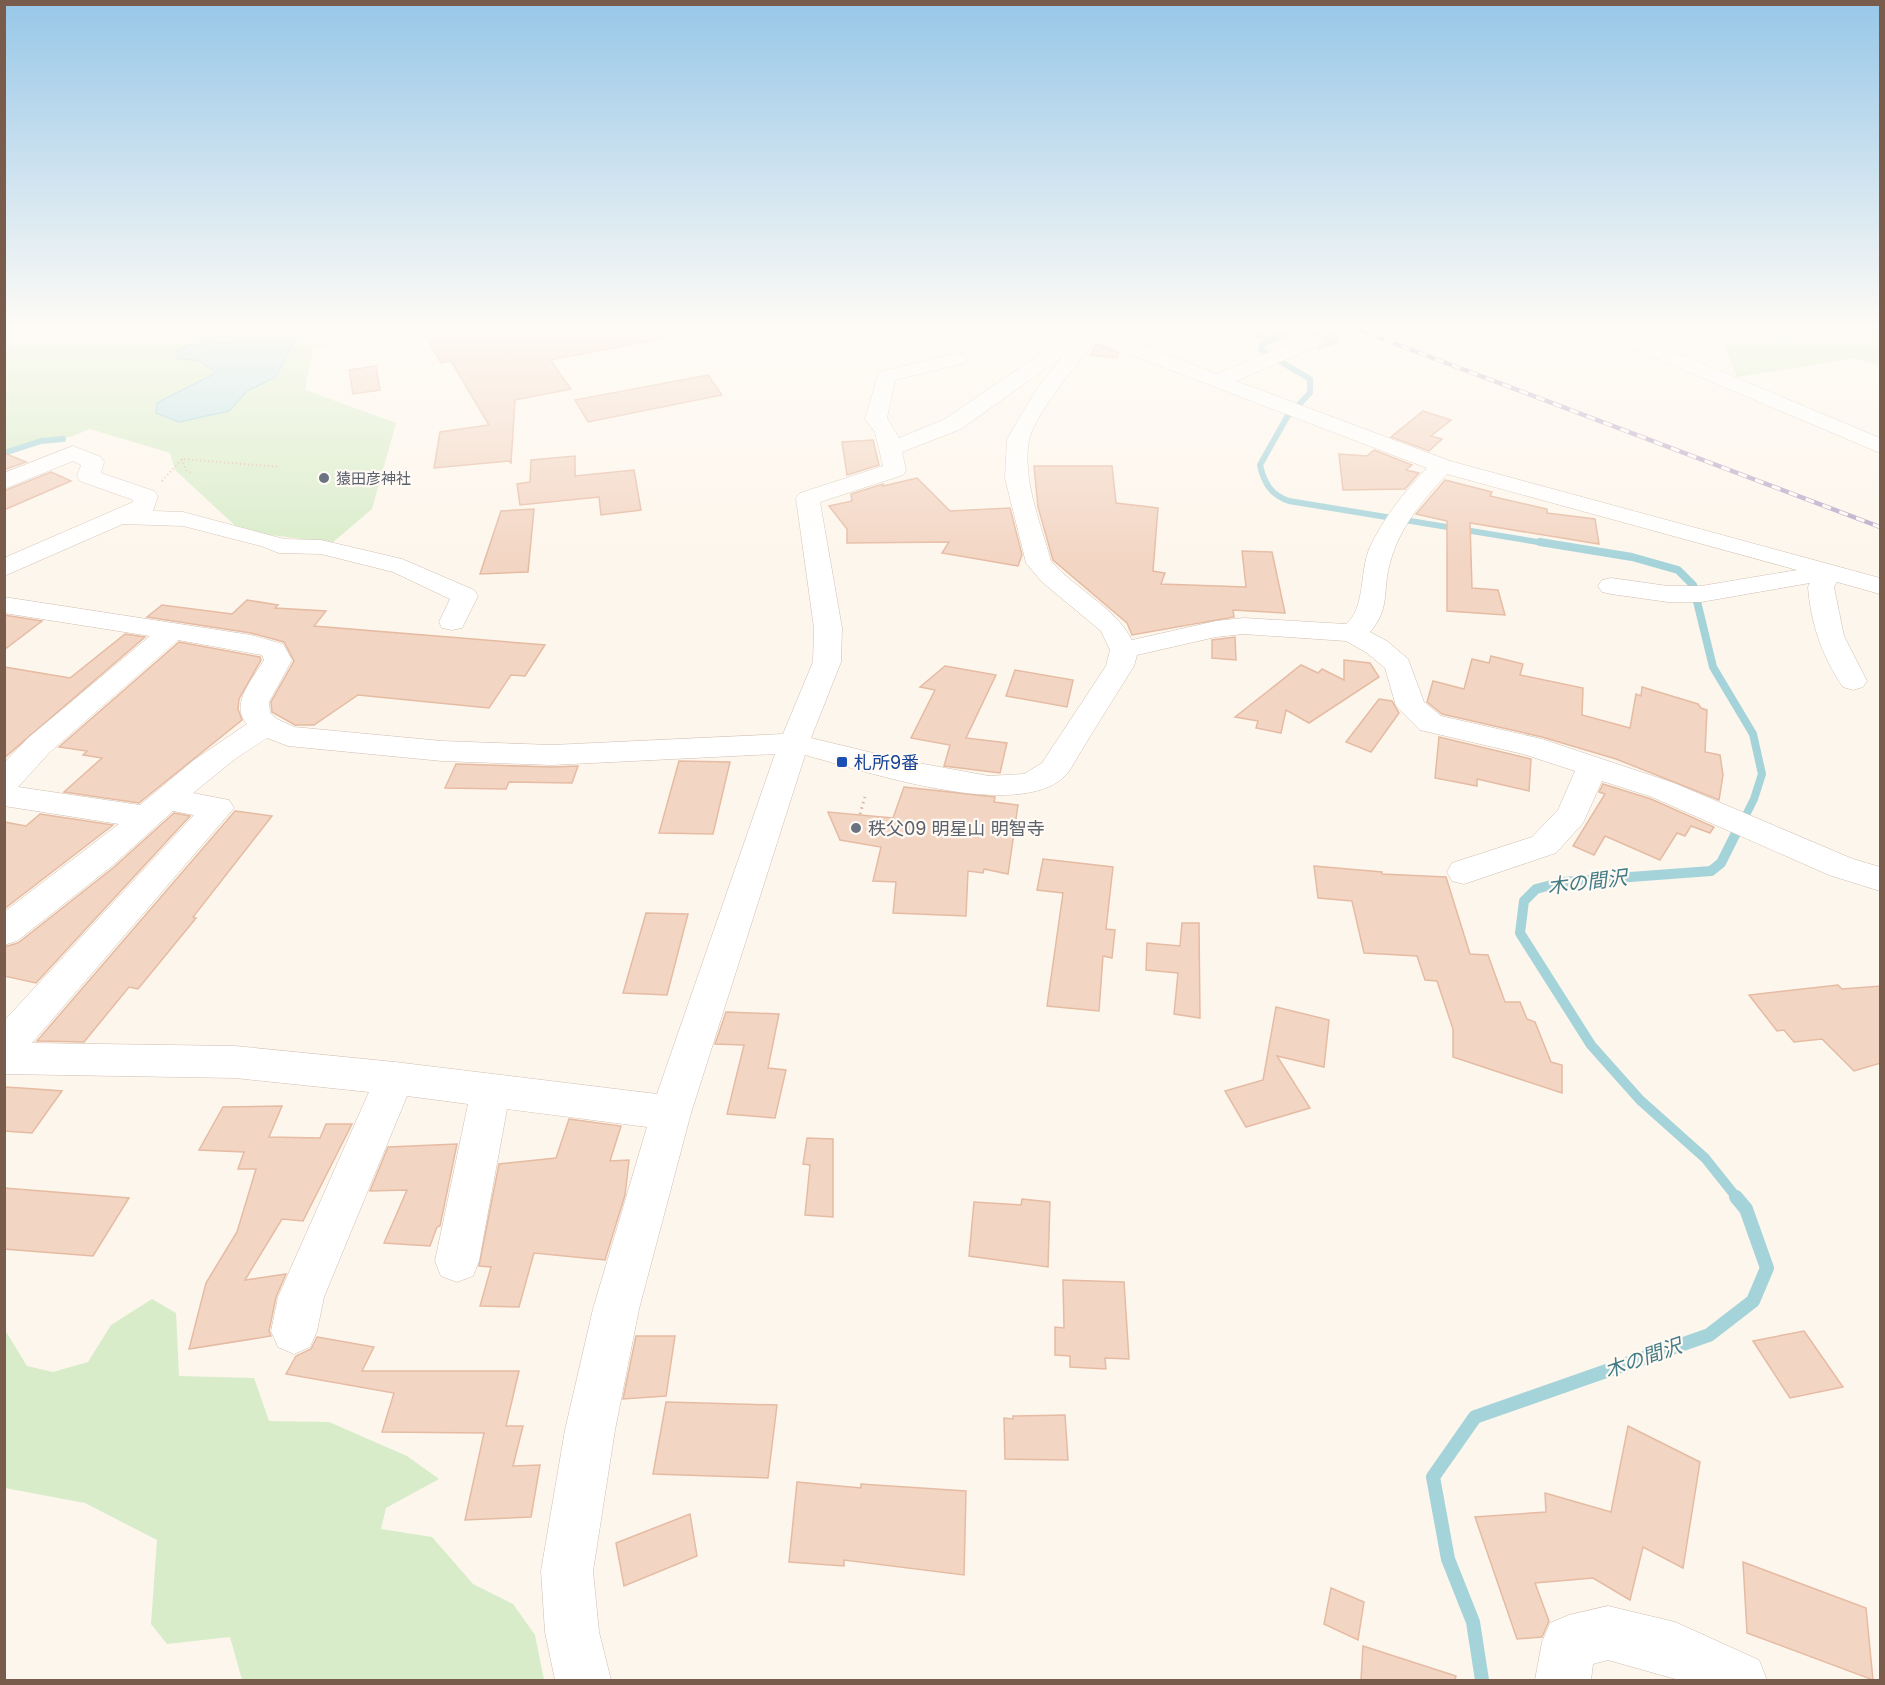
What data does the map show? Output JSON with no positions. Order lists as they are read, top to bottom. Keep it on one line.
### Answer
{"water":["木の間沢"],"places":{"other":["猿田彦神社","秩父09 明星山 明智寺"],"transit":["札所9番"]}}
